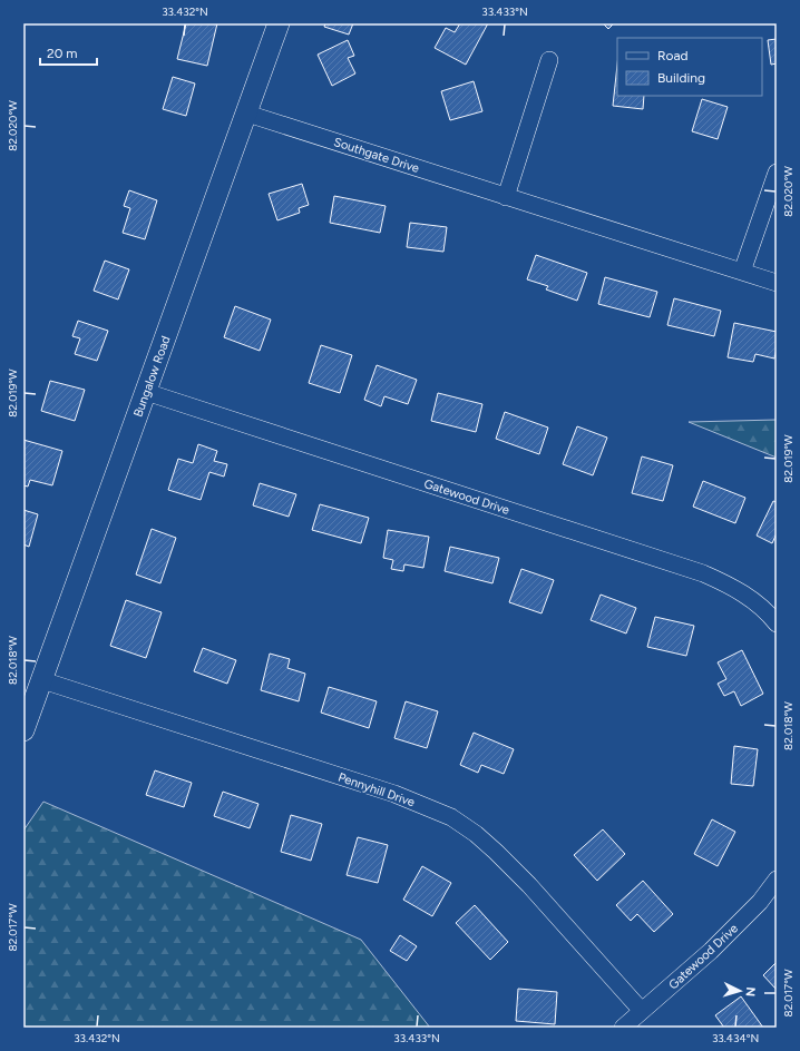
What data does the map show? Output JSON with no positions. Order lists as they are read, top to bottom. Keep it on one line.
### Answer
{"streets":{"street":["Southgate Drive","Bungalow Road","Gatewood Drive","Pennyhill Drive"]},"crossings":[["Southgate Drive","Bungalow Road"],["Bungalow Road","Gatewood Drive"],["Bungalow Road","Pennyhill Drive"],["Gatewood Drive","Pennyhill Drive"]],"legend":["Road","Building"],"scale_bar":"20 m","north":"right","coordinates":["33.432°N","33.433°N","82.020°W","82.019°W","82.018°W","82.017°W","33.434°N"]}
